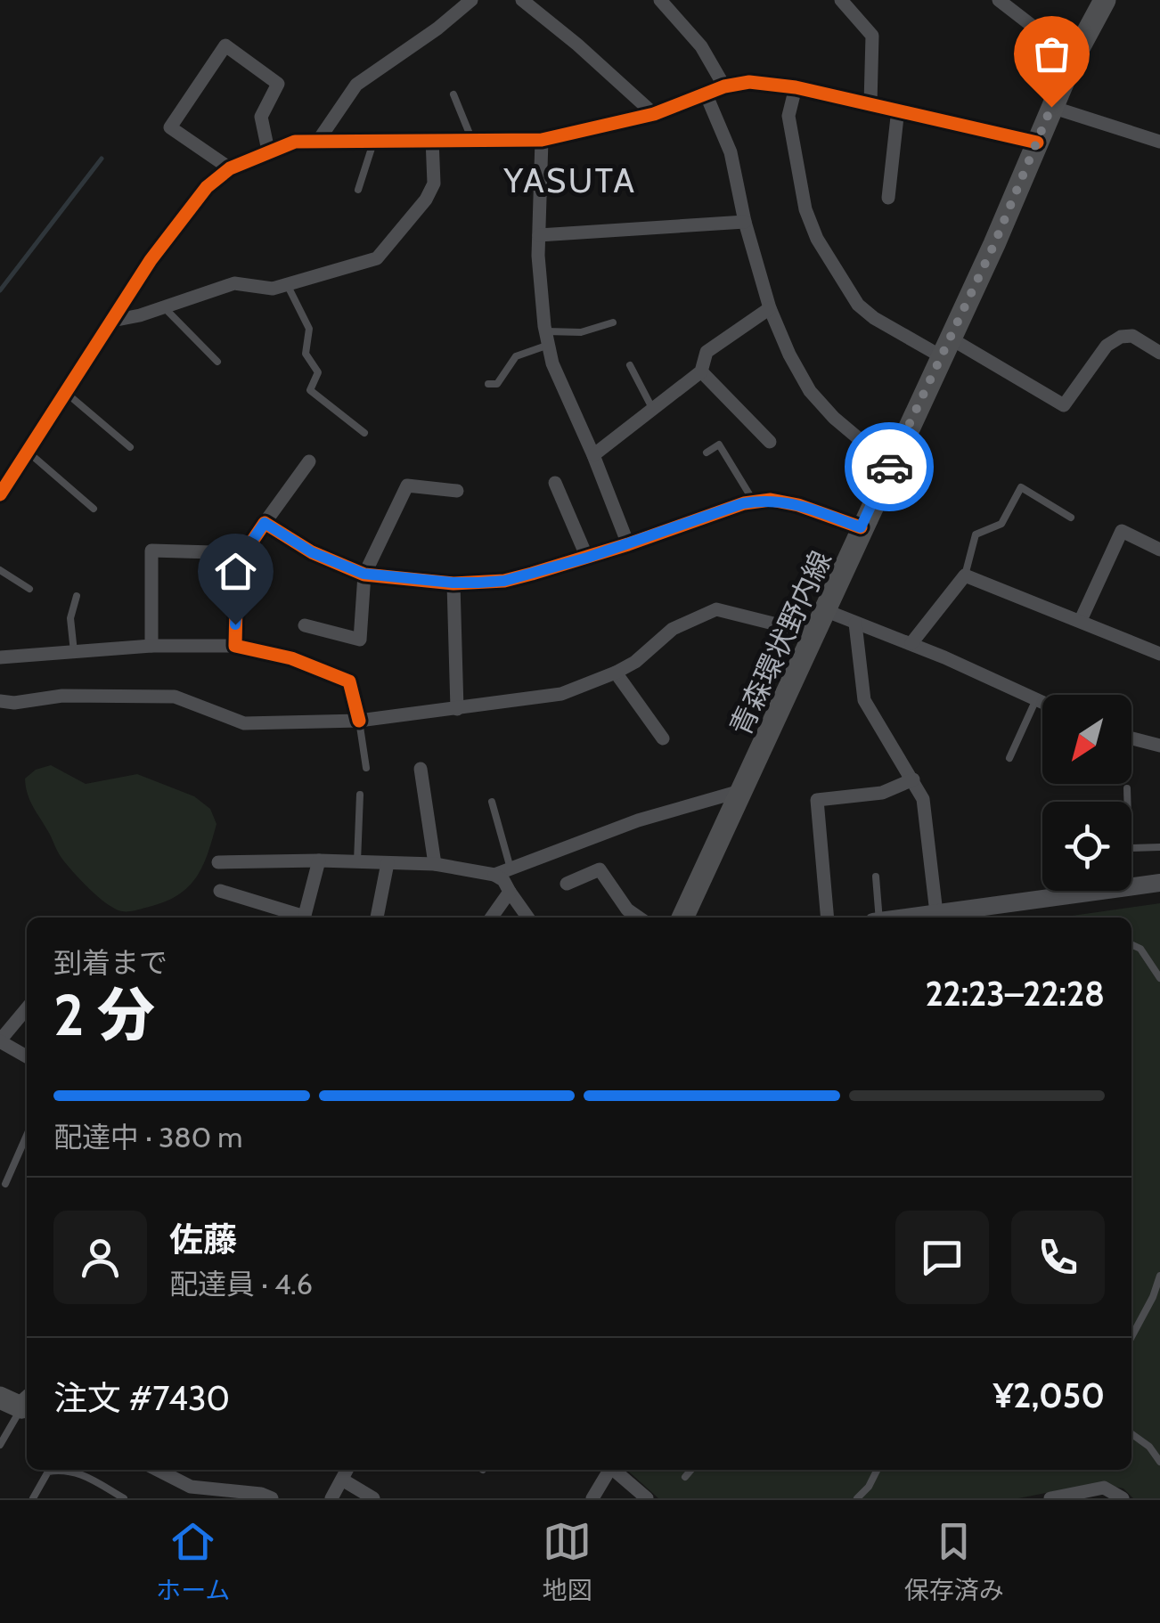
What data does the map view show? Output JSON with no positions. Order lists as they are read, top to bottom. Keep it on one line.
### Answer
{"streets":{"main road":["青森環状野内線"]},"districts":["YASUTA"],"north":"bottom left","page":{"heading":["2 分","到着まで","22:23–22:28"],"panel":["佐藤","配達員 · 4.6","注文 #7430","¥2,050"],"bar":"配達中 · 380 m","tabs":["ホーム","地図","保存済み"]}}
